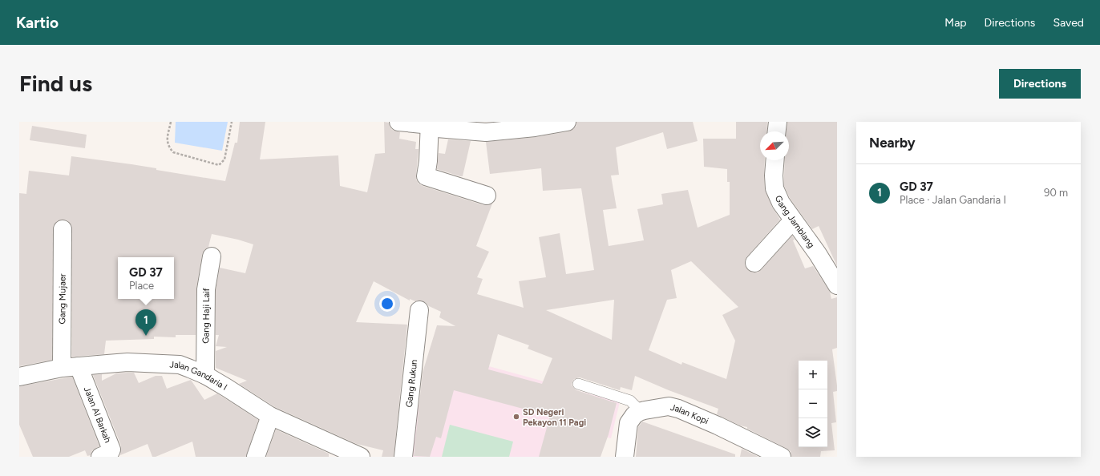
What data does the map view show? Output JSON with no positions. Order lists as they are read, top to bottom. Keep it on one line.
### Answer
{"streets":{"street":["Gang Jamblang","Gang Mujaer","Gang Haji Laif","Jalan Gandaria I","Gang Rukun","Jalan Al Barkah","Jalan Kopi"]},"crossings":[["Gang Mujaer","Jalan Gandaria I"],["Gang Mujaer","Jalan Al Barkah"],["Gang Haji Laif","Jalan Gandaria I"],["Jalan Gandaria I","Jalan Al Barkah"]],"places":["SD Negeri Pekayon 11 Pagi"],"north":"bottom left","page":{"header":"Kartio","nav":["Map","Directions","Saved"],"buttons":"Directions","title":"Find us","heading":"Nearby","list":[{"mark":"1","name":"GD 37","note":"Place · Jalan Gandaria I","value":"90 m"}],"popup":["GD 37","Place"],"pins":"1","map_buttons":["+","−"]}}
